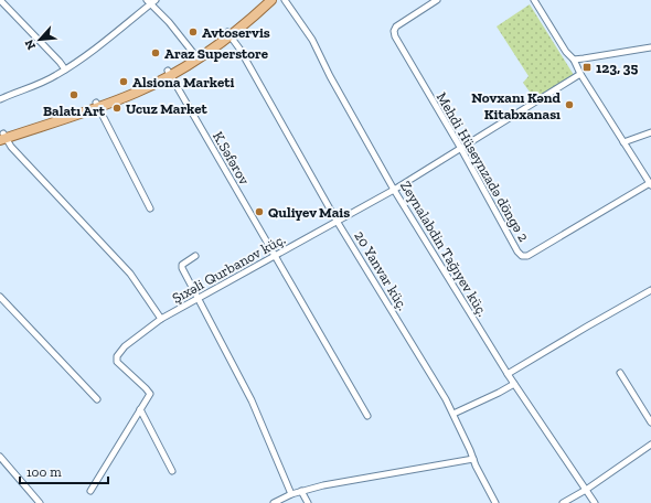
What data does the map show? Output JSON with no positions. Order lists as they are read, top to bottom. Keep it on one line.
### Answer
{"streets":{"street":["K.Səfərov","Mehdi Hüseynzadə döngə 2","Zeynalabdin Tağıyev küç.","Şıxəli Qurbanov küç.","20 Yanvar küç."]},"crossings":[["K.Səfərov","Şıxəli Qurbanov küç."],["Mehdi Hüseynzadə döngə 2","Şıxəli Qurbanov küç."],["Zeynalabdin Tağıyev küç.","Şıxəli Qurbanov küç."],["Şıxəli Qurbanov küç.","20 Yanvar küç."]],"places":{"other":["Avtoservis","Araz Superstore","Alsiona Marketi","Balatı Art","Novxanı Kənd Kitabxanası","Ucuz Market","Quliyev Mais"],"transit":["123, 35"]},"scale_bar":"100 m","north":"bottom left"}
